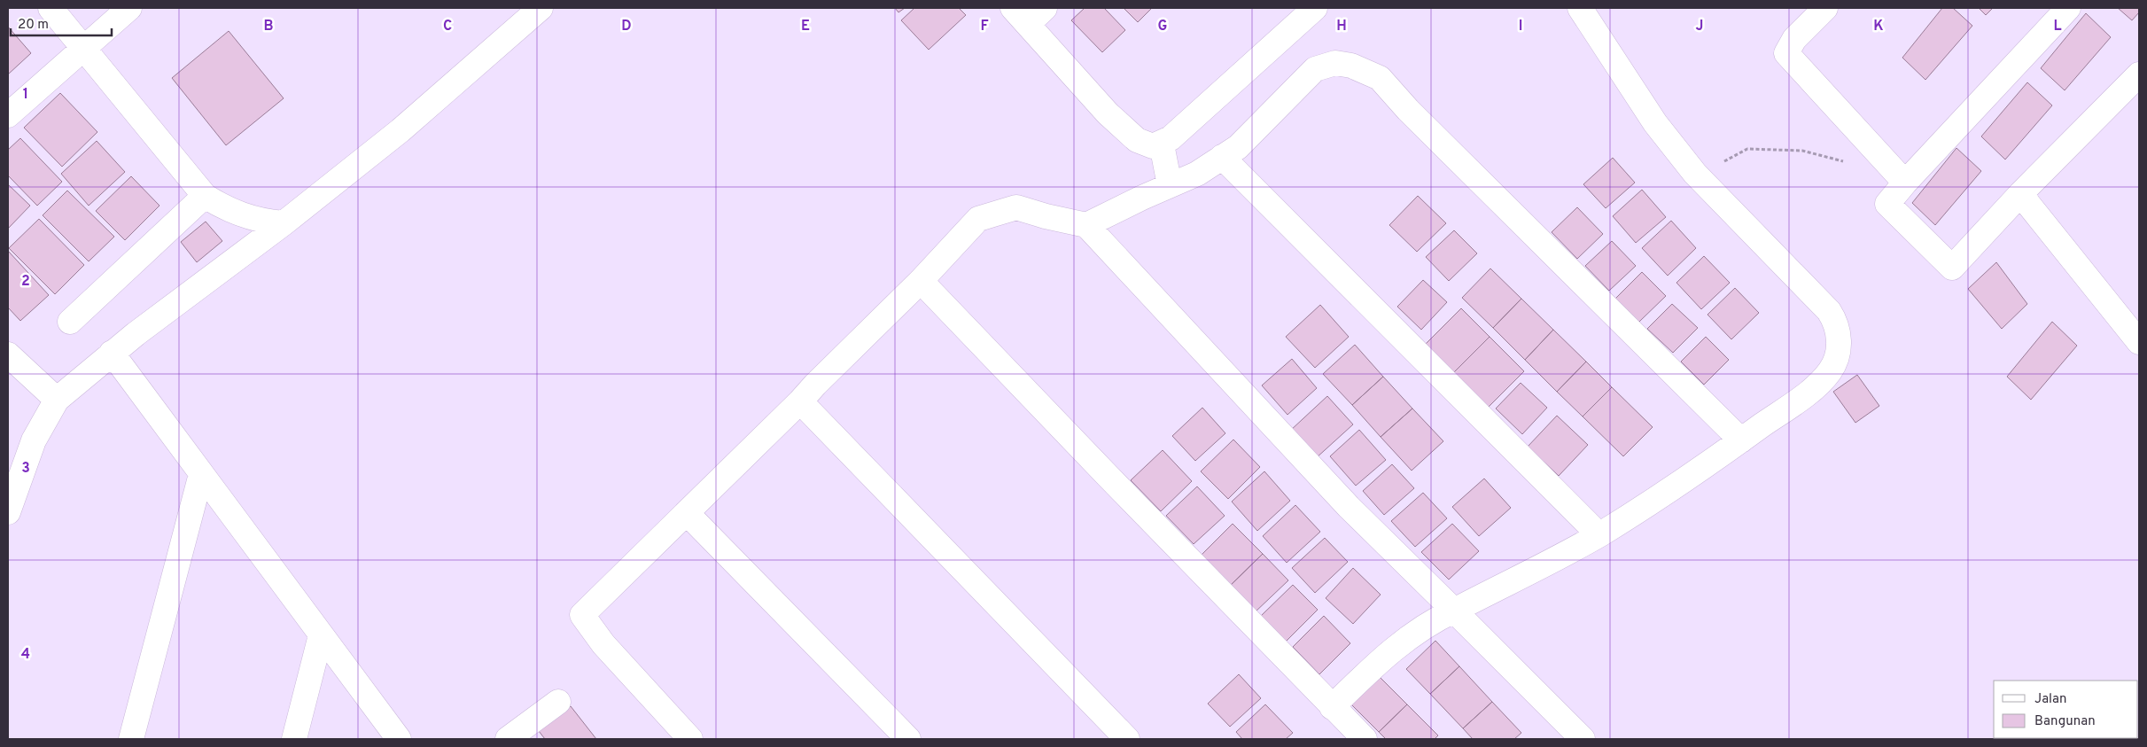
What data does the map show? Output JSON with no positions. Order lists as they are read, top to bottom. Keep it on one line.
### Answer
{"legend":["Jalan","Bangunan"],"scale_bar":"20 m","grid":{"columns":["B","C","D","E","F","G","H","I","J","K","L"],"rows":["1","2","3","4"]}}
